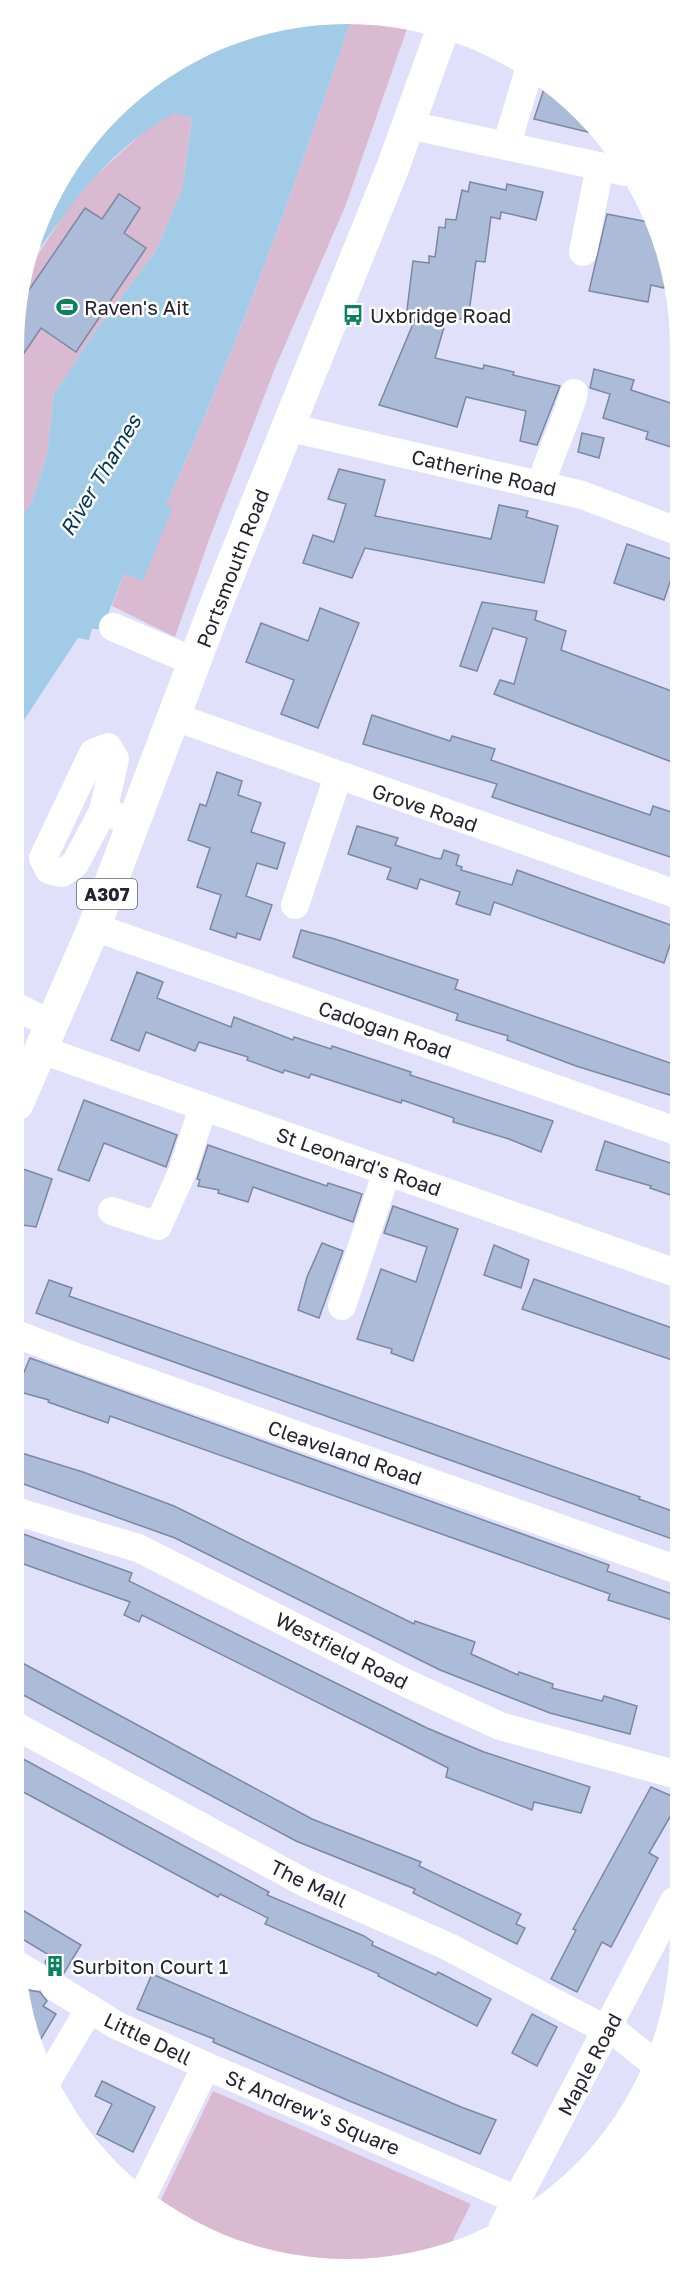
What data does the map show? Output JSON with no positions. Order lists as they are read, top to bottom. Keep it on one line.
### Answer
{"streets":{"main road":["Portsmouth Road","A307"],"street":["Catherine Road","Grove Road","Cadogan Road","St Leonard's Road","Cleaveland Road","Westfield Road","The Mall","Little Dell","Maple Road","St Andrew's Square"]},"crossings":[["Catherine Road","Portsmouth Road"],["Portsmouth Road","Grove Road"],["Portsmouth Road","Cadogan Road"],["Portsmouth Road","St Leonard's Road"],["The Mall","Maple Road"],["Little Dell","St Andrew's Square"],["Maple Road","St Andrew's Square"]],"water":["River Thames"],"places":{"sports":["Raven's Ait"],"bus stop":["Uxbridge Road"],"building":["Surbiton Court 1"]}}
